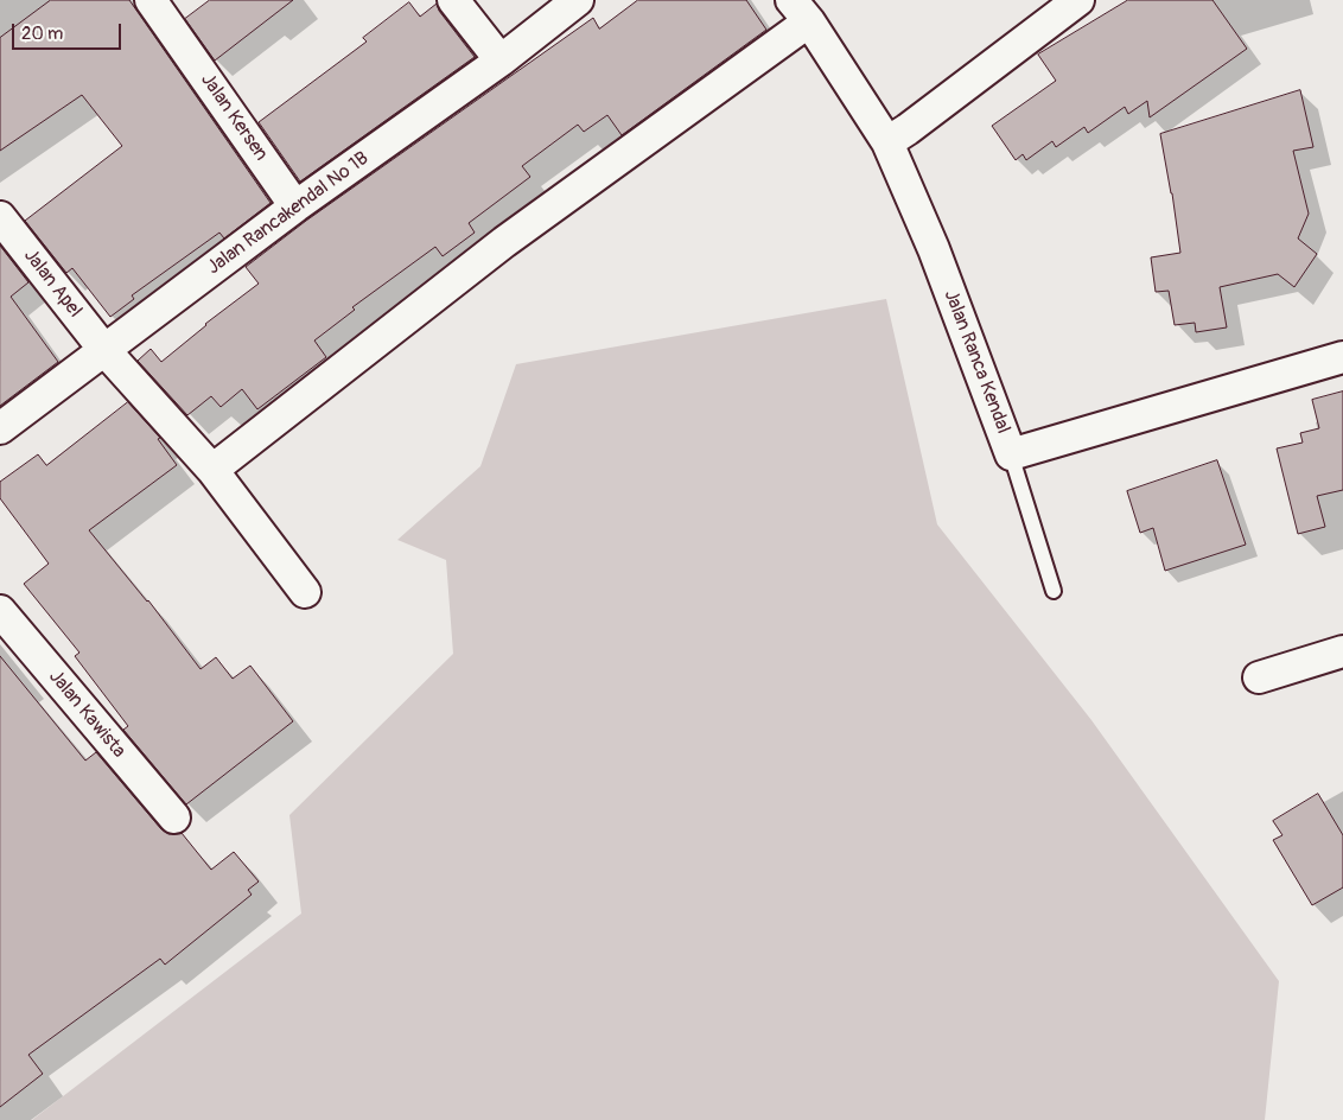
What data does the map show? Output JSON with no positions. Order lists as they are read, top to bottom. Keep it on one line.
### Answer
{"streets":{"street":["Jalan Kersen","Jalan Rancakendal No 1B","Jalan Apel","Jalan Ranca Kendal","Jalan Kawista"]},"crossings":[["Jalan Kersen","Jalan Rancakendal No 1B"],["Jalan Rancakendal No 1B","Jalan Apel"]],"scale_bar":"20 m"}
